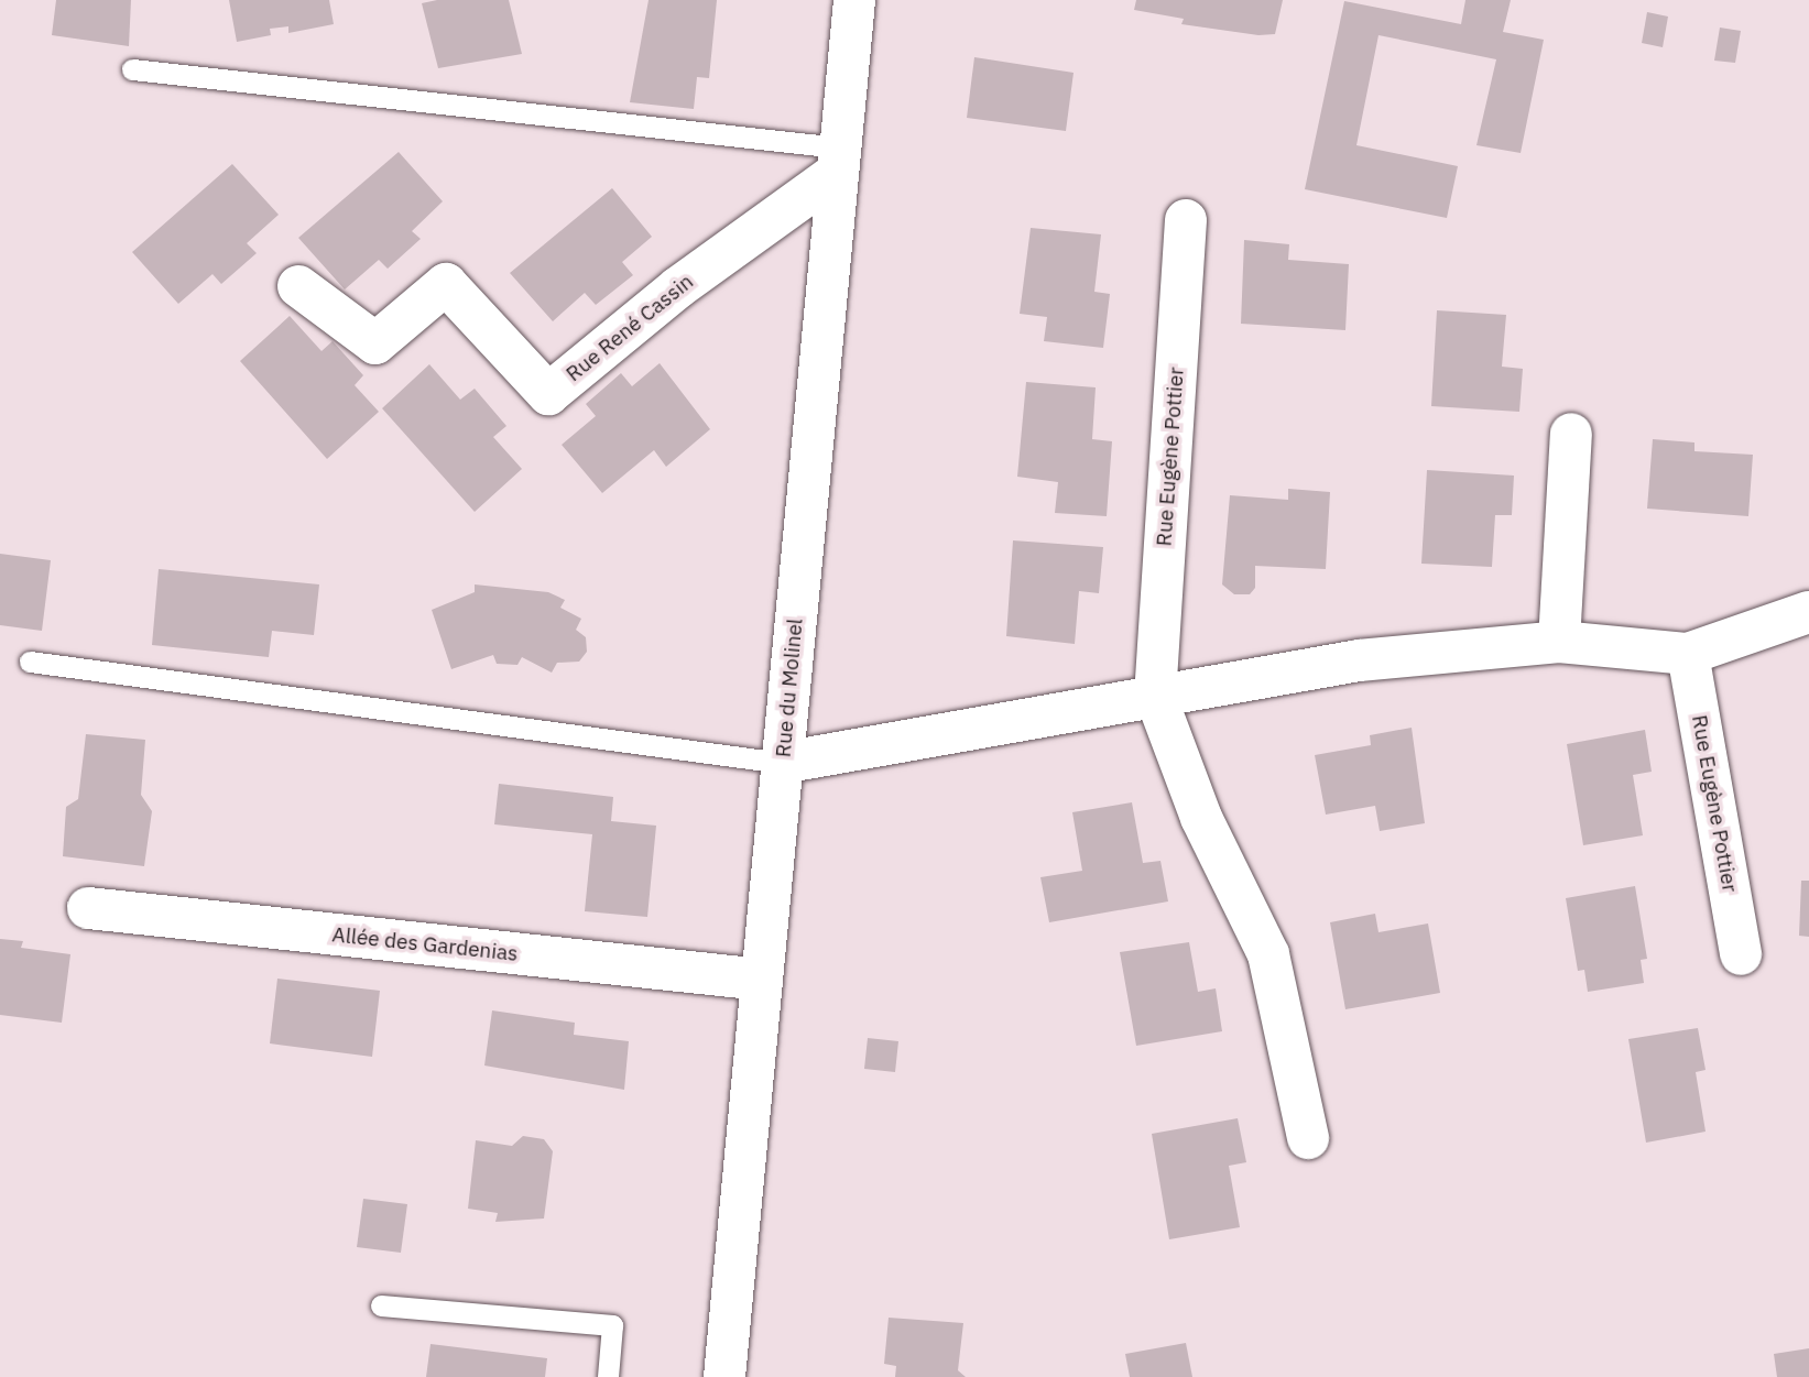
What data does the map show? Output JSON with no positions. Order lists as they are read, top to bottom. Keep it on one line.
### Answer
{"streets":{"street":["Rue René Cassin","Rue Eugène Pottier","Rue du Molinel","Allée des Gardenias"]},"crossings":[["Rue René Cassin","Rue du Molinel"],["Rue du Molinel","Allée des Gardenias"]]}
